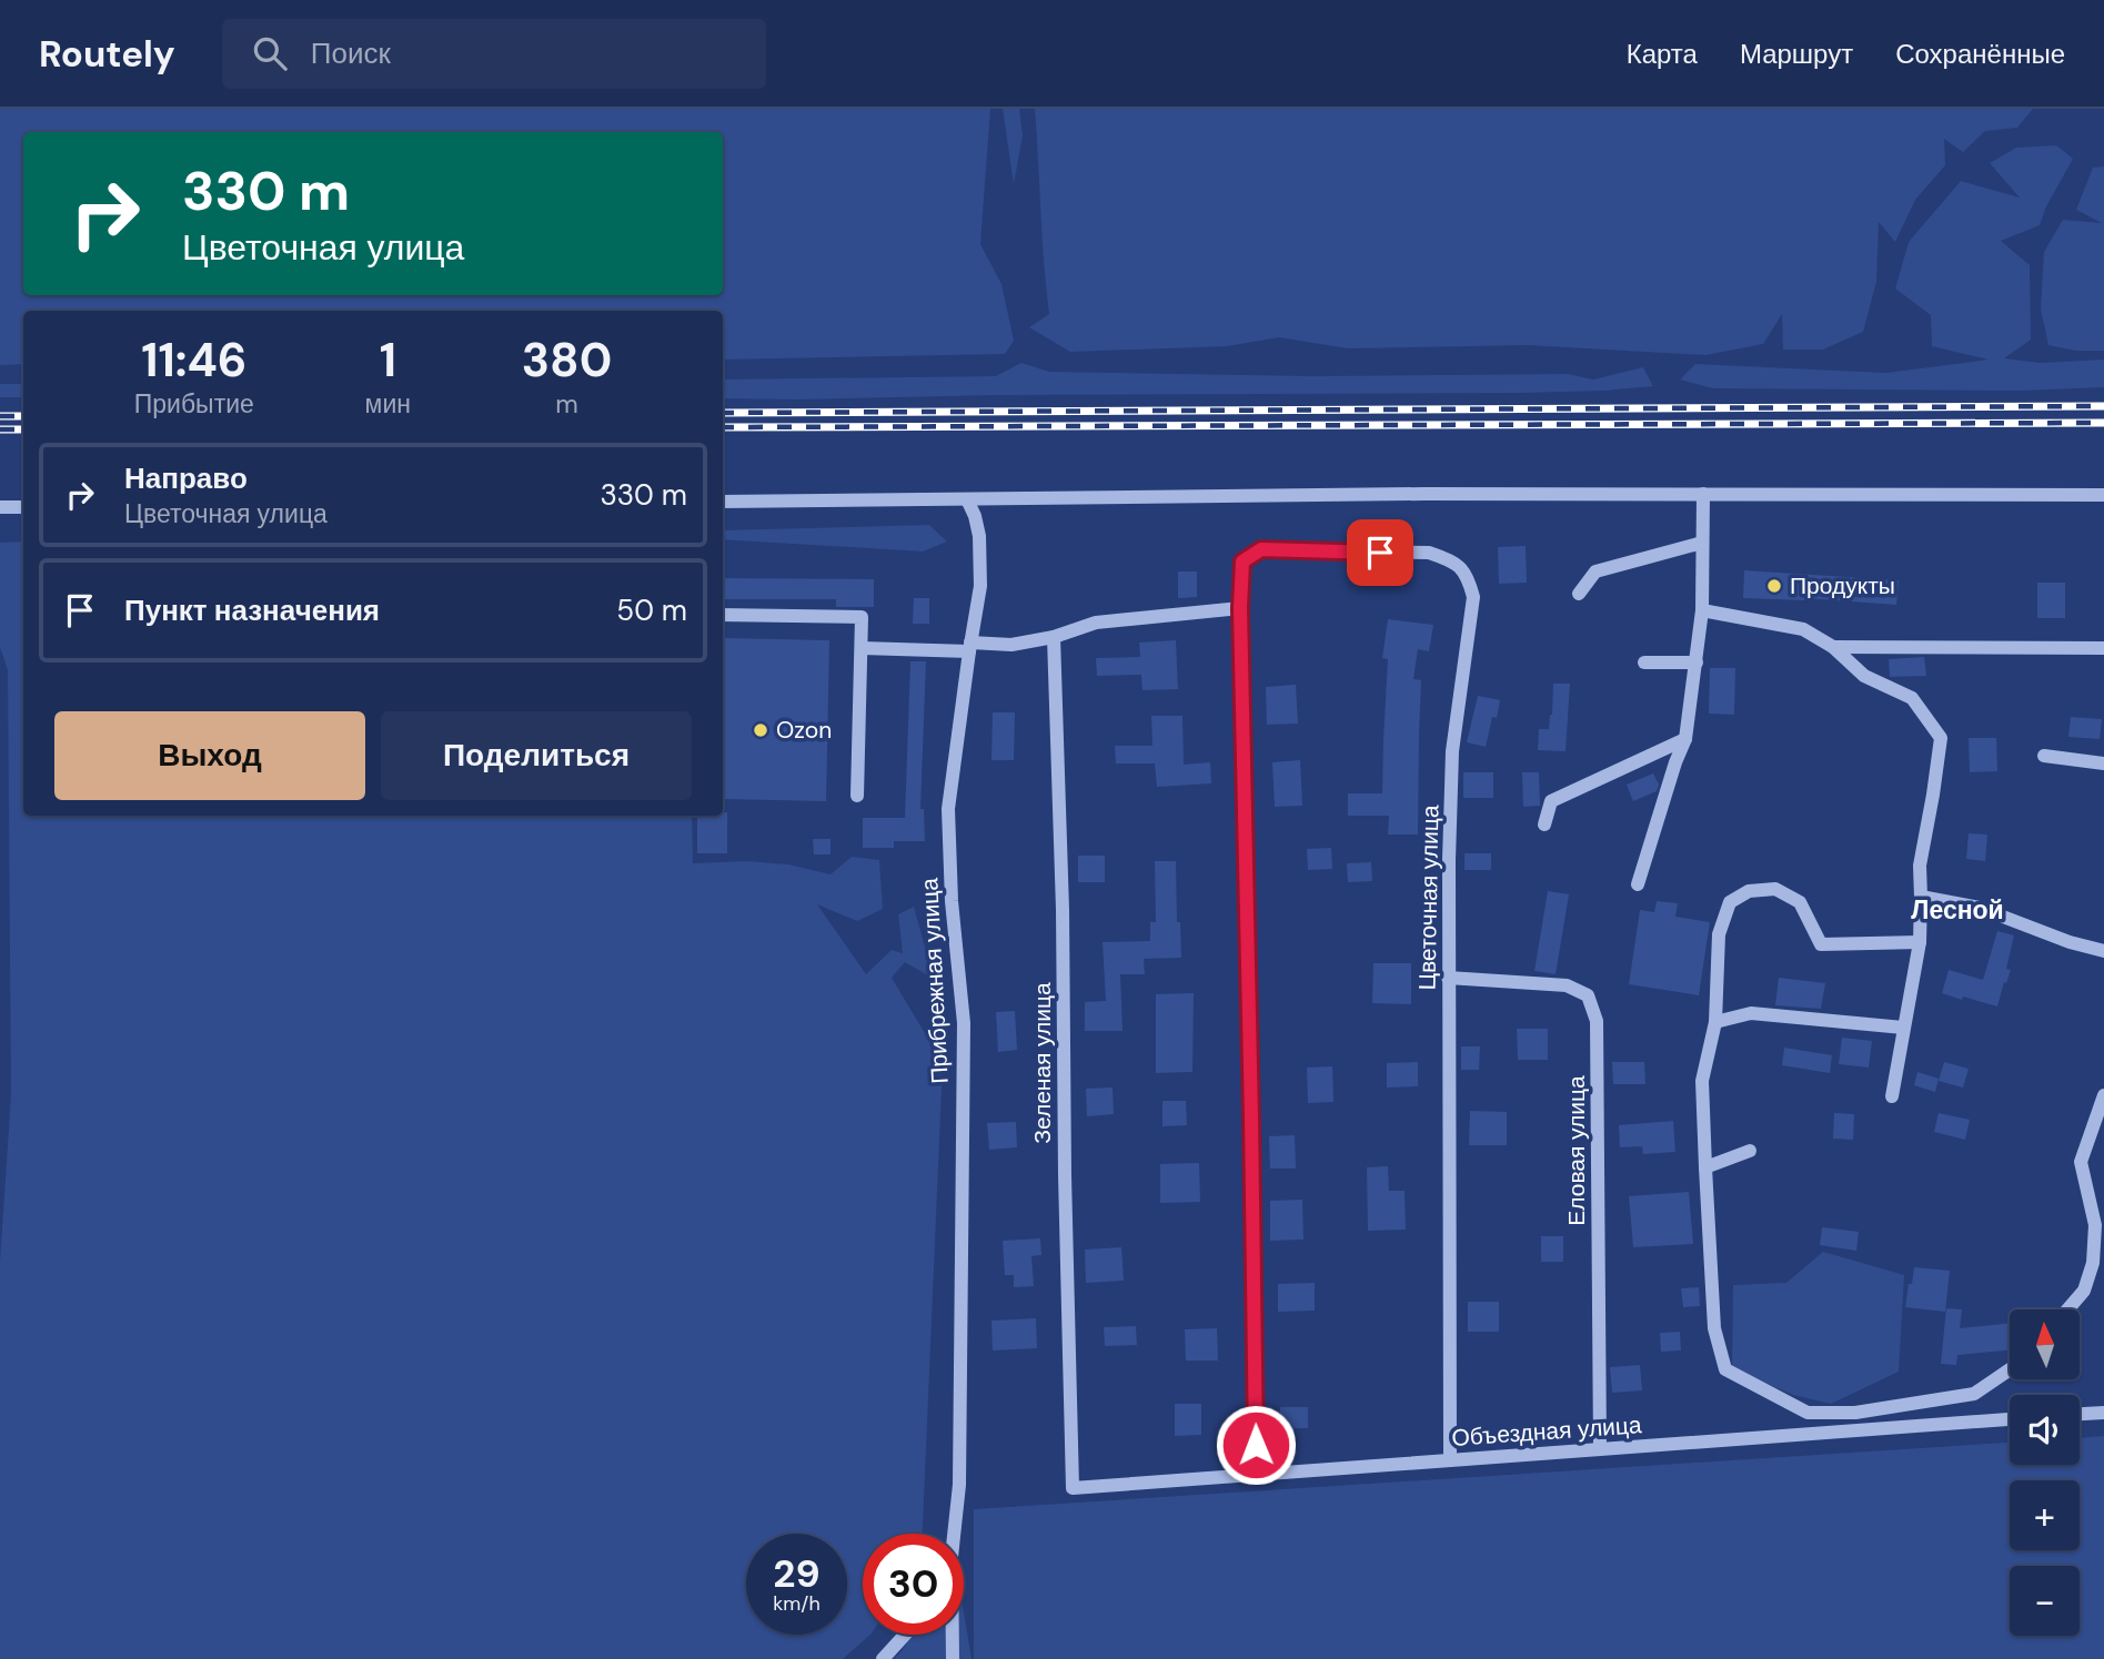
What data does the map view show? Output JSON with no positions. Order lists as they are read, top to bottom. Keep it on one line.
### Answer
{"streets":{"street":["Цветочная улица","Прибрежная улица","Зеленая улица","Еловая улица","Объездная улица"]},"crossings":[["Цветочная улица","Еловая улица"],["Цветочная улица","Объездная улица"],["Зеленая улица","Объездная улица"],["Еловая улица","Объездная улица"]],"districts":["Лесной"],"places":["Продукты","Ozon"],"north":"top","page":{"header":"Routely","search":"Поиск","nav":["Карта","Маршрут","Сохранённые"],"turn":["330 m","Цветочная улица"],"eta":["11:46","Прибытие","1","мин","380","m"],"list":[{"name":"Направо","note":"Цветочная улица","value":"330 m"},{"name":"Пункт назначения","value":"50 m"}],"buttons":["Выход","Поделиться"],"map_buttons":["+","−"],"speed":"29 km/h","limit":"30"}}
